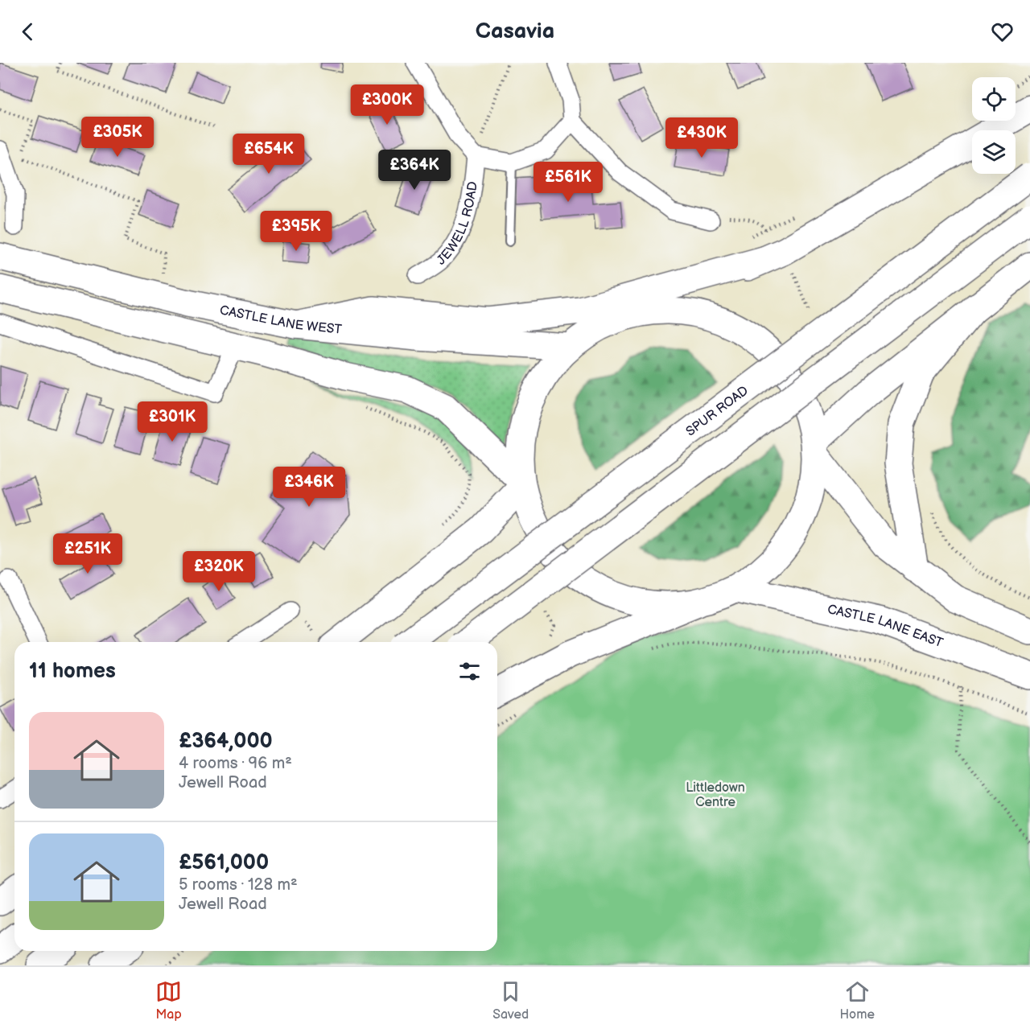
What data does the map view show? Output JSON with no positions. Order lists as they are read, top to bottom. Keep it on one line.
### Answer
{"streets":{"main road":["CASTLE LANE WEST","SPUR ROAD","CASTLE LANE EAST"],"street":["JEWELL ROAD"]},"parks":["Littledown Centre"],"page":{"header":"Casavia","price":["£300K","£305K","£430K","£654K","£364K","£561K","£395K","£301K","£346K","£251K","£320K"],"heading":"11 homes","list":[{"name":"£364,000","note":"4 rooms · 96 m² · Jewell Road"},{"name":"£561,000","note":"5 rooms · 128 m² · Jewell Road"}],"tabs":["Map","Saved","Home"]}}
